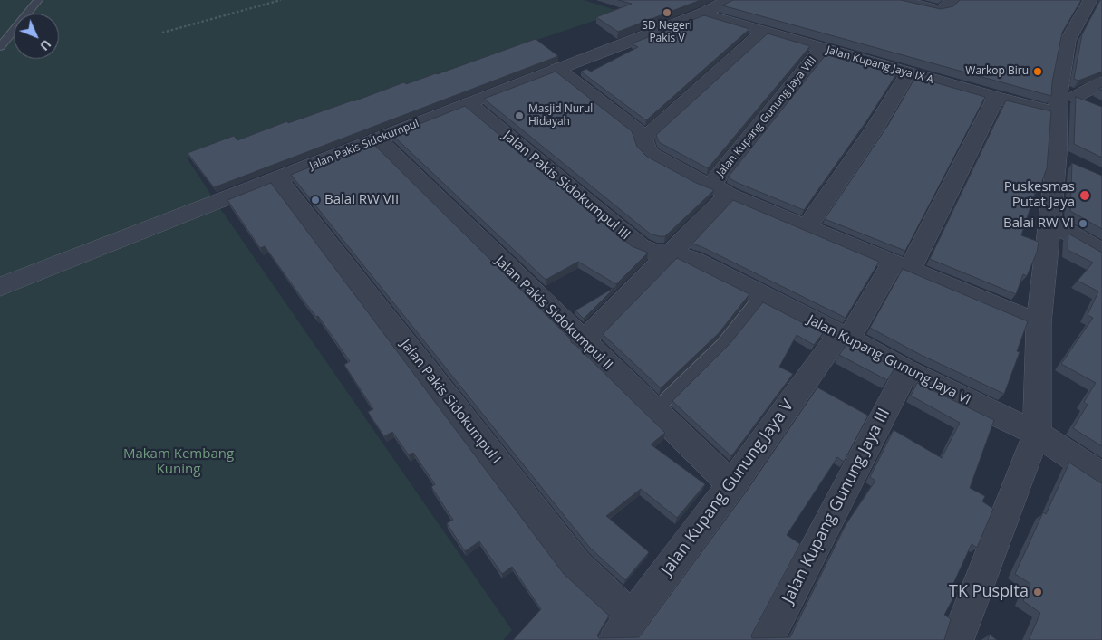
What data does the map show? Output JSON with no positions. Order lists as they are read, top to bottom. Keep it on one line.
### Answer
{"streets":{"street":["Jalan Kupang Jaya IX A","Jalan Kupang Gunung Jaya VIII","Jalan Pakis Sidokumpul","Jalan Pakis Sidokumpul III","Jalan Pakis Sidokumpul II","Jalan Kupang Gunung Jaya VI","Jalan Pakis Sidokumpul I","Jalan Kupang Gunung Jaya V","Jalan Kupang Gunung Jaya III"]},"crossings":[["Jalan Kupang Jaya IX A","Jalan Kupang Gunung Jaya VIII"],["Jalan Kupang Jaya IX A","Jalan Pakis Sidokumpul"],["Jalan Kupang Jaya IX A","Jalan Kupang Gunung Jaya V"],["Jalan Kupang Gunung Jaya VIII","Jalan Pakis Sidokumpul III"],["Jalan Kupang Gunung Jaya VIII","Jalan Pakis Sidokumpul II"],["Jalan Kupang Gunung Jaya VIII","Jalan Kupang Gunung Jaya VI"],["Jalan Pakis Sidokumpul","Jalan Pakis Sidokumpul III"],["Jalan Pakis Sidokumpul","Jalan Pakis Sidokumpul II"],["Jalan Pakis Sidokumpul","Jalan Pakis Sidokumpul I"],["Jalan Pakis Sidokumpul III","Jalan Kupang Gunung Jaya VI"],["Jalan Pakis Sidokumpul II","Jalan Kupang Gunung Jaya V"],["Jalan Kupang Gunung Jaya VI","Jalan Kupang Gunung Jaya V"],["Jalan Kupang Gunung Jaya VI","Jalan Kupang Gunung Jaya III"],["Jalan Pakis Sidokumpul I","Jalan Kupang Gunung Jaya V"]],"parks":["Makam Kembang Kuning"],"places":["SD Negeri Pakis V","Warkop Biru","Masjid Nurul Hidayah","Puskesmas Putat Jaya","Balai RW VII","Balai RW VI","TK Puspita"],"north":"bottom right"}
